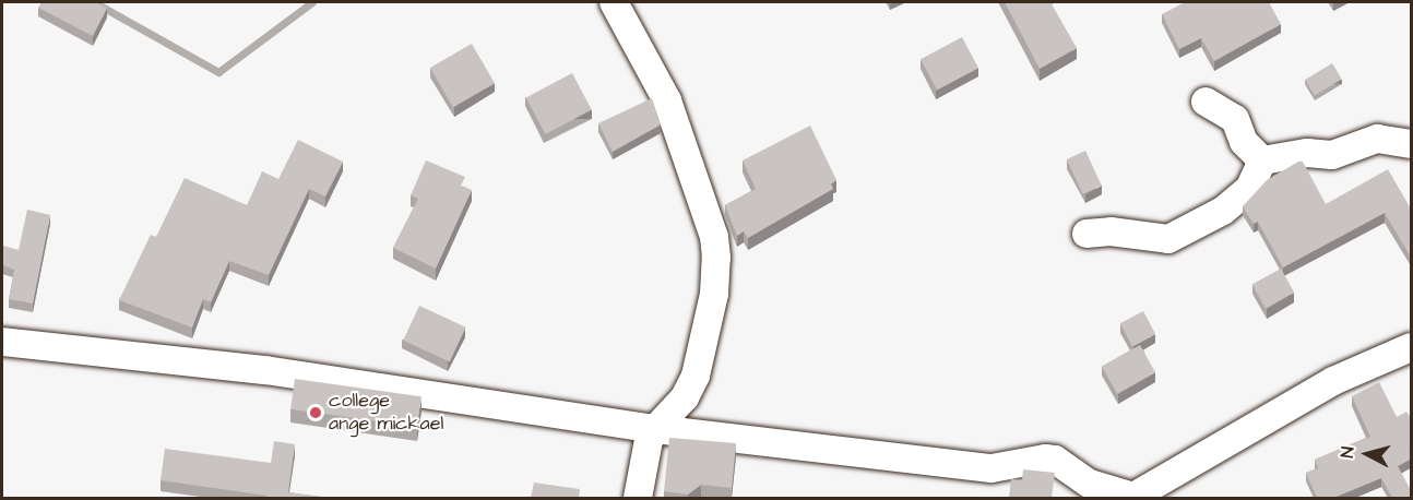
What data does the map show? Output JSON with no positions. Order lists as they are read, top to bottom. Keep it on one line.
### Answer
{"places":["college ange mickael"],"north":"left"}
